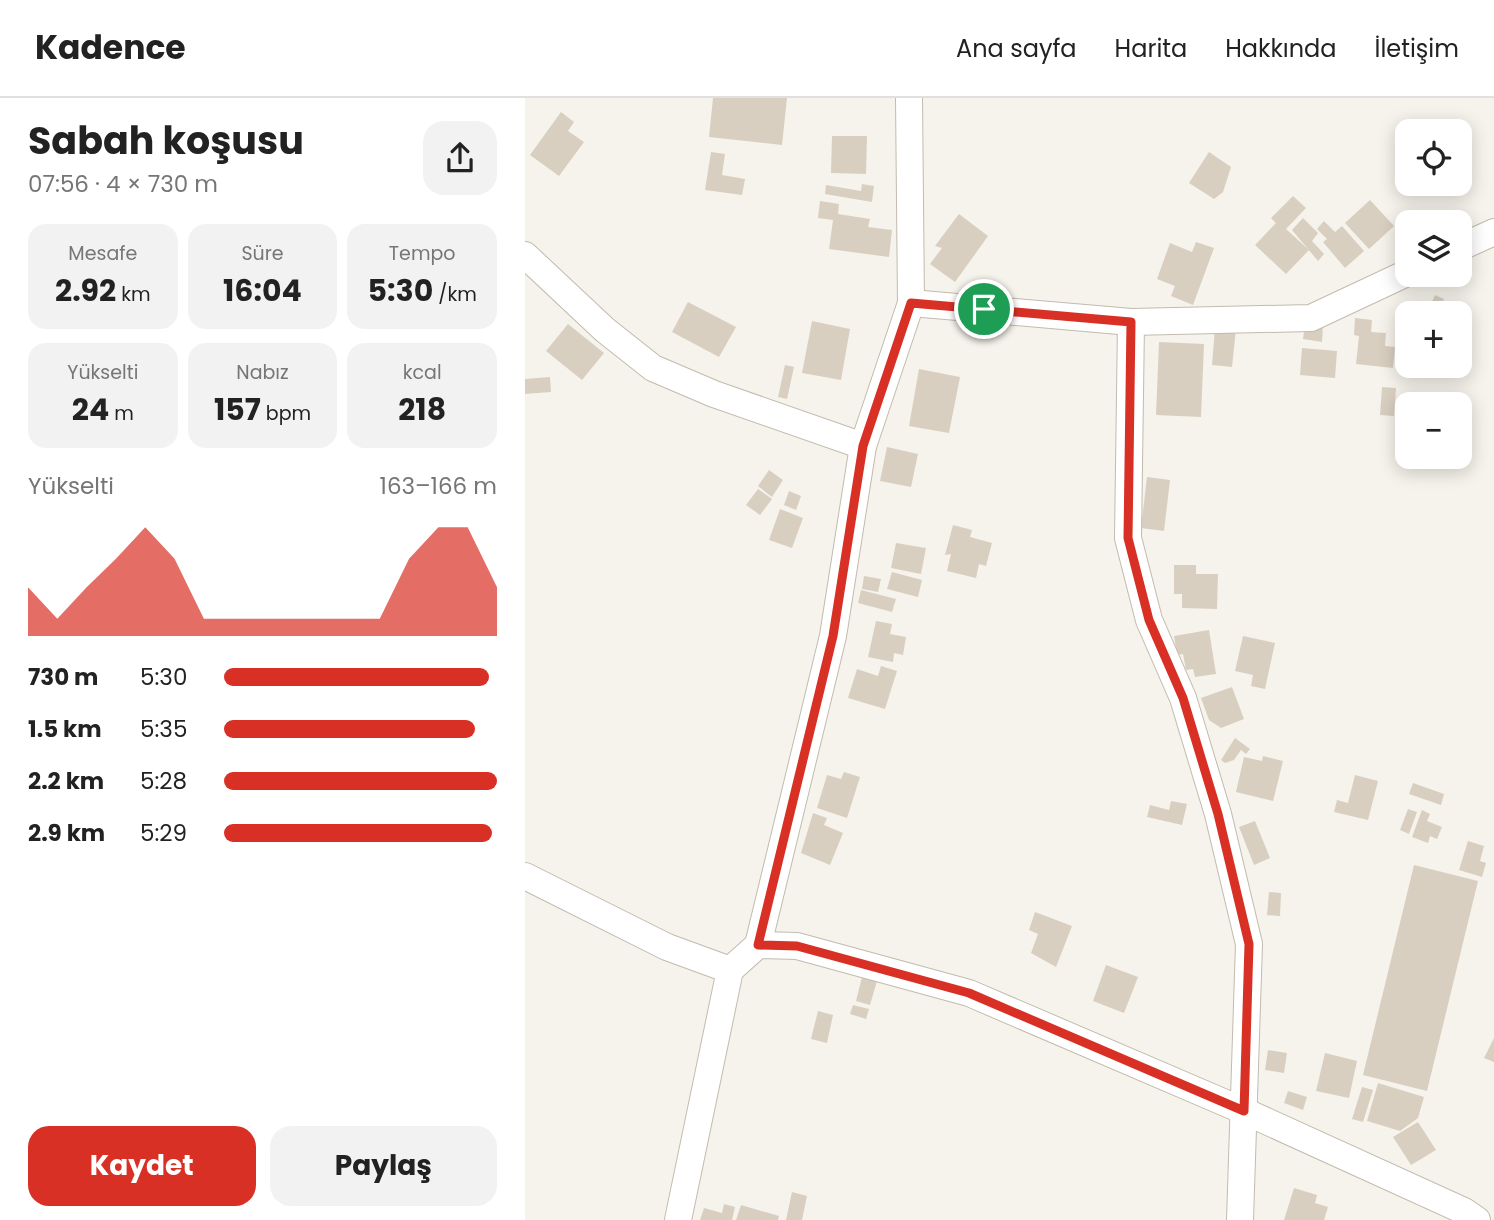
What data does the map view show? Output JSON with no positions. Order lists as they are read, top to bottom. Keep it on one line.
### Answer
{"page":{"header":"Kadence","nav":["Ana sayfa","Harita","Hakkında","İletişim"],"heading":["Sabah koşusu","07:56 · 4 × 730 m"],"map_buttons":["+","−"],"stats":[["Mesafe","2.92 km"],["Süre","16:04"],["Tempo","5:30 /km"],["Yükselti","24 m"],["Nabız","157 bpm"],["kcal","218"]],"chart":["Yükselti","163–166 m"],"list":[{"name":"730 m","note":"5:30"},{"name":"1.5 km","note":"5:35"},{"name":"2.2 km","note":"5:28"},{"name":"2.9 km","note":"5:29"}],"buttons":["Kaydet","Paylaş"]}}
